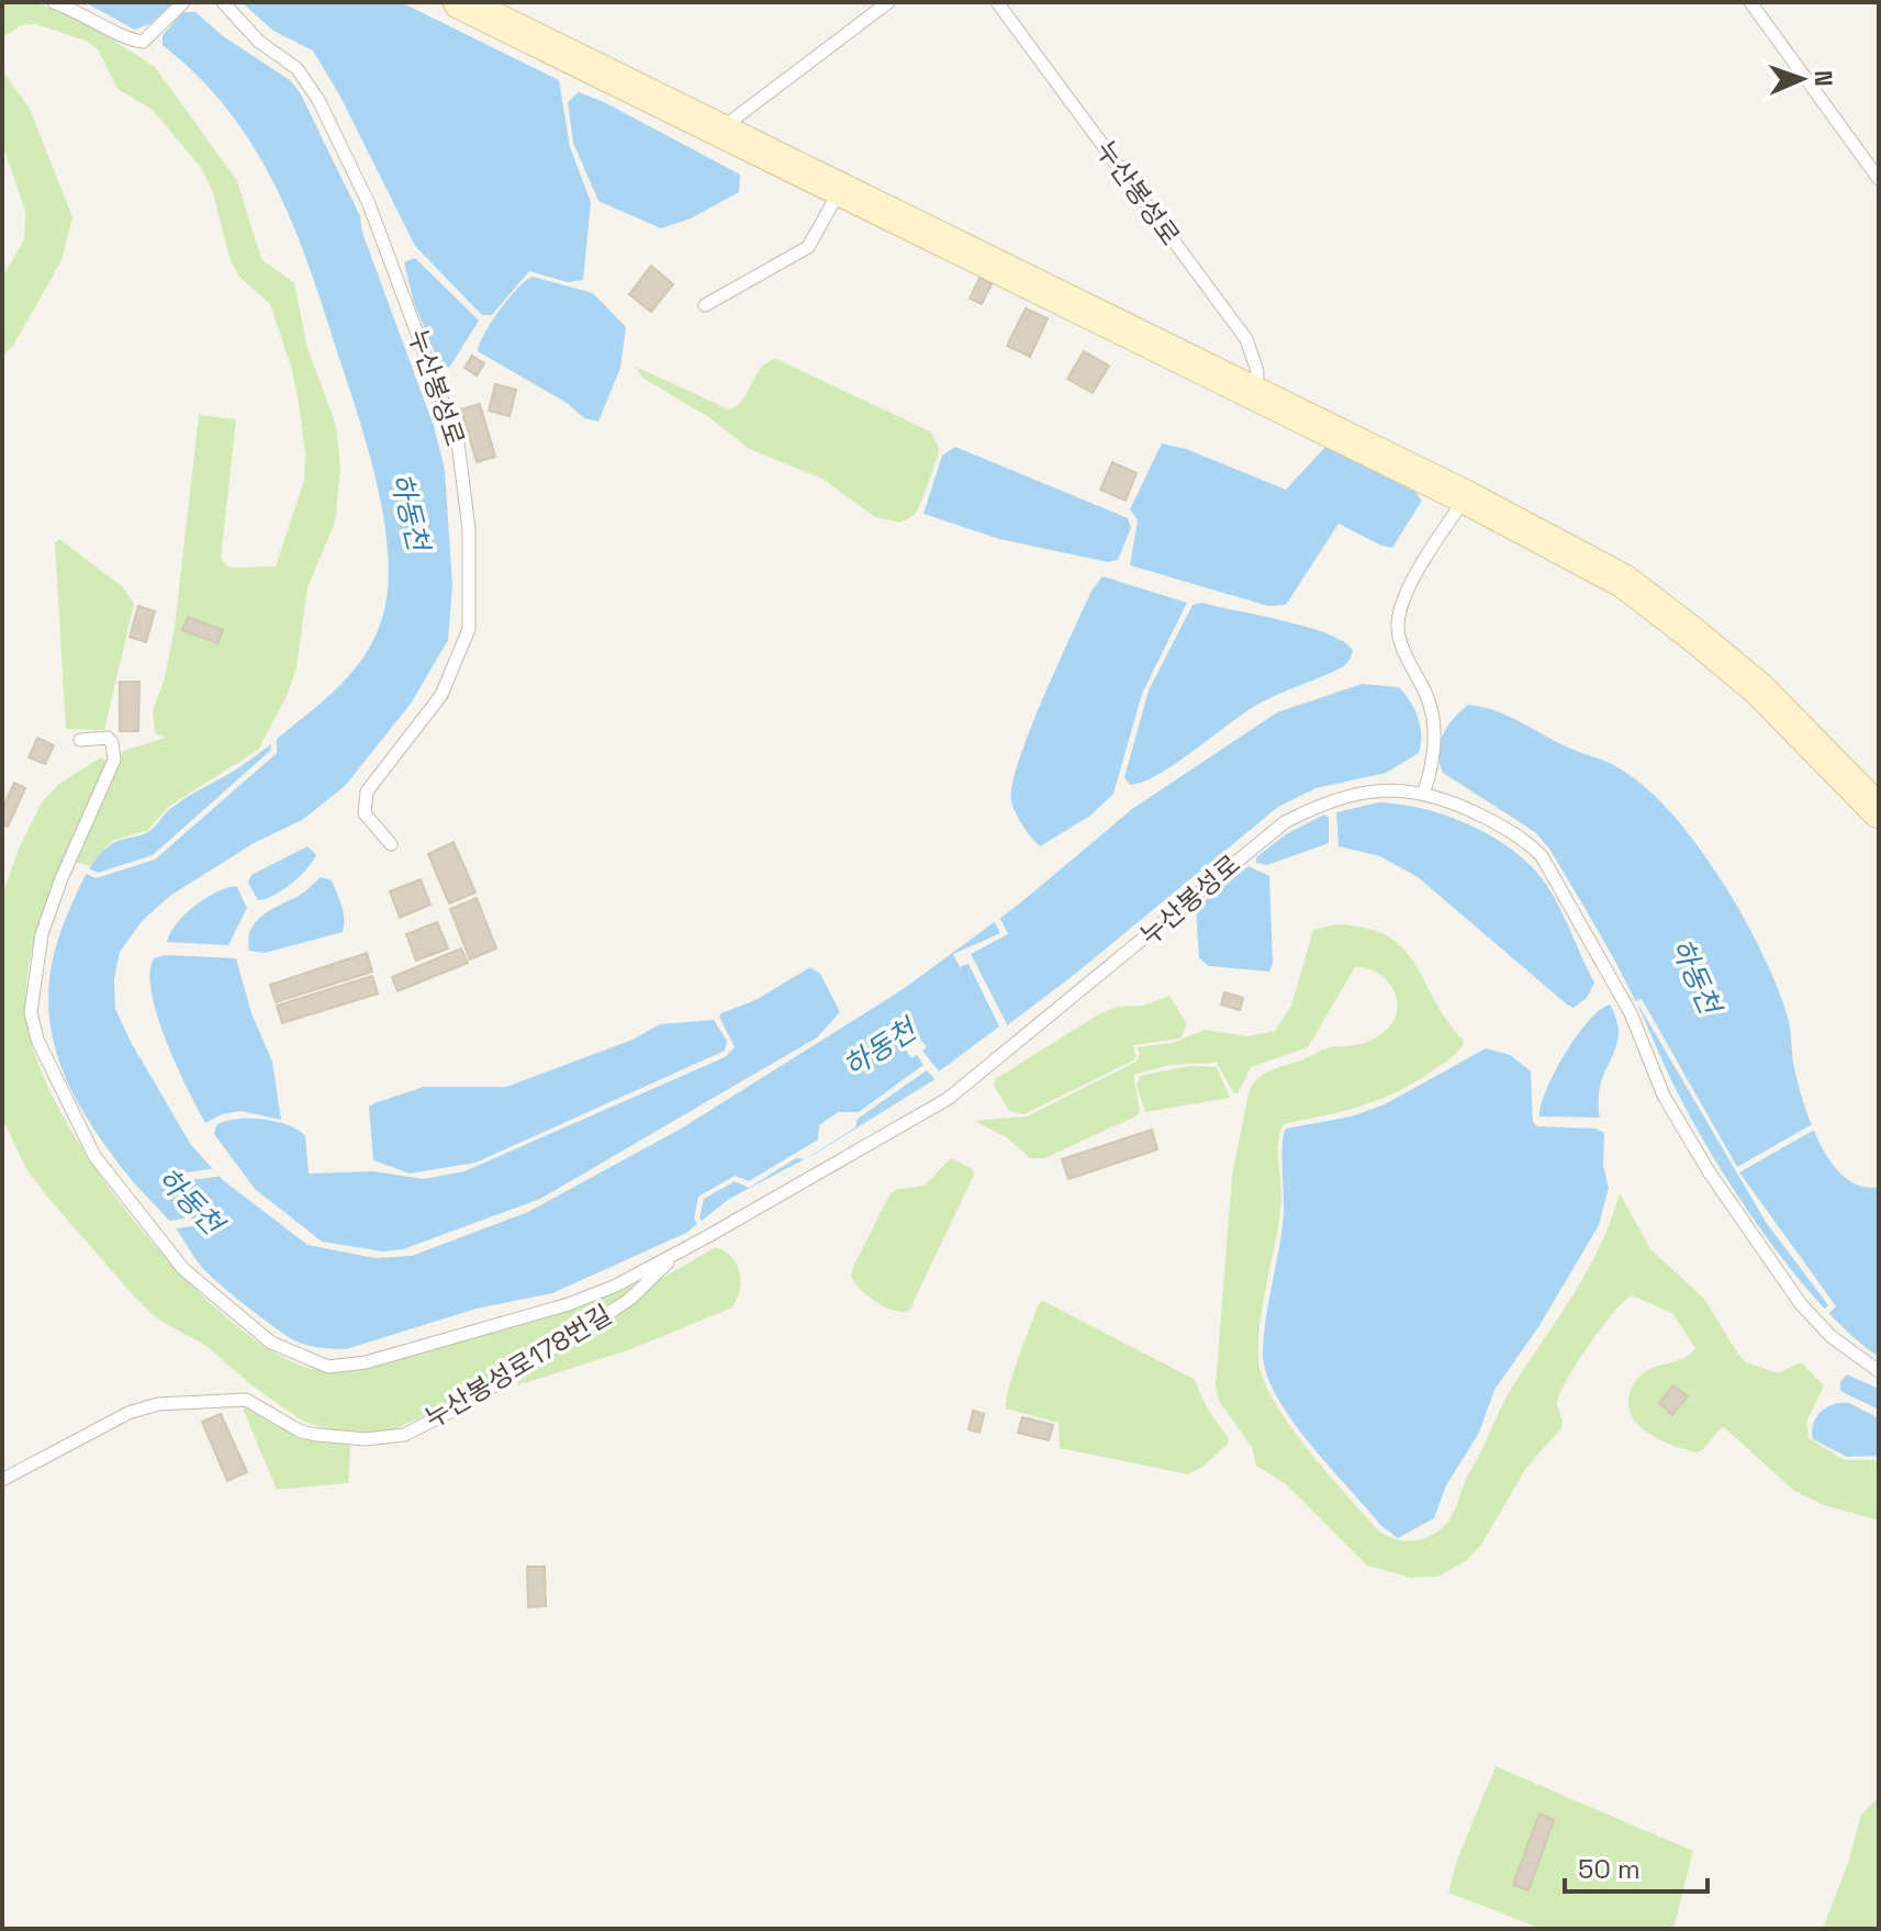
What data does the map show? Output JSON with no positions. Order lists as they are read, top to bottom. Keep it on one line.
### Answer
{"streets":{"lane":["누산봉성로","누산봉성로178번길"]},"crossings":[["누산봉성로","누산봉성로178번길"]],"water":["하동천"],"scale_bar":"50 m","north":"right"}
